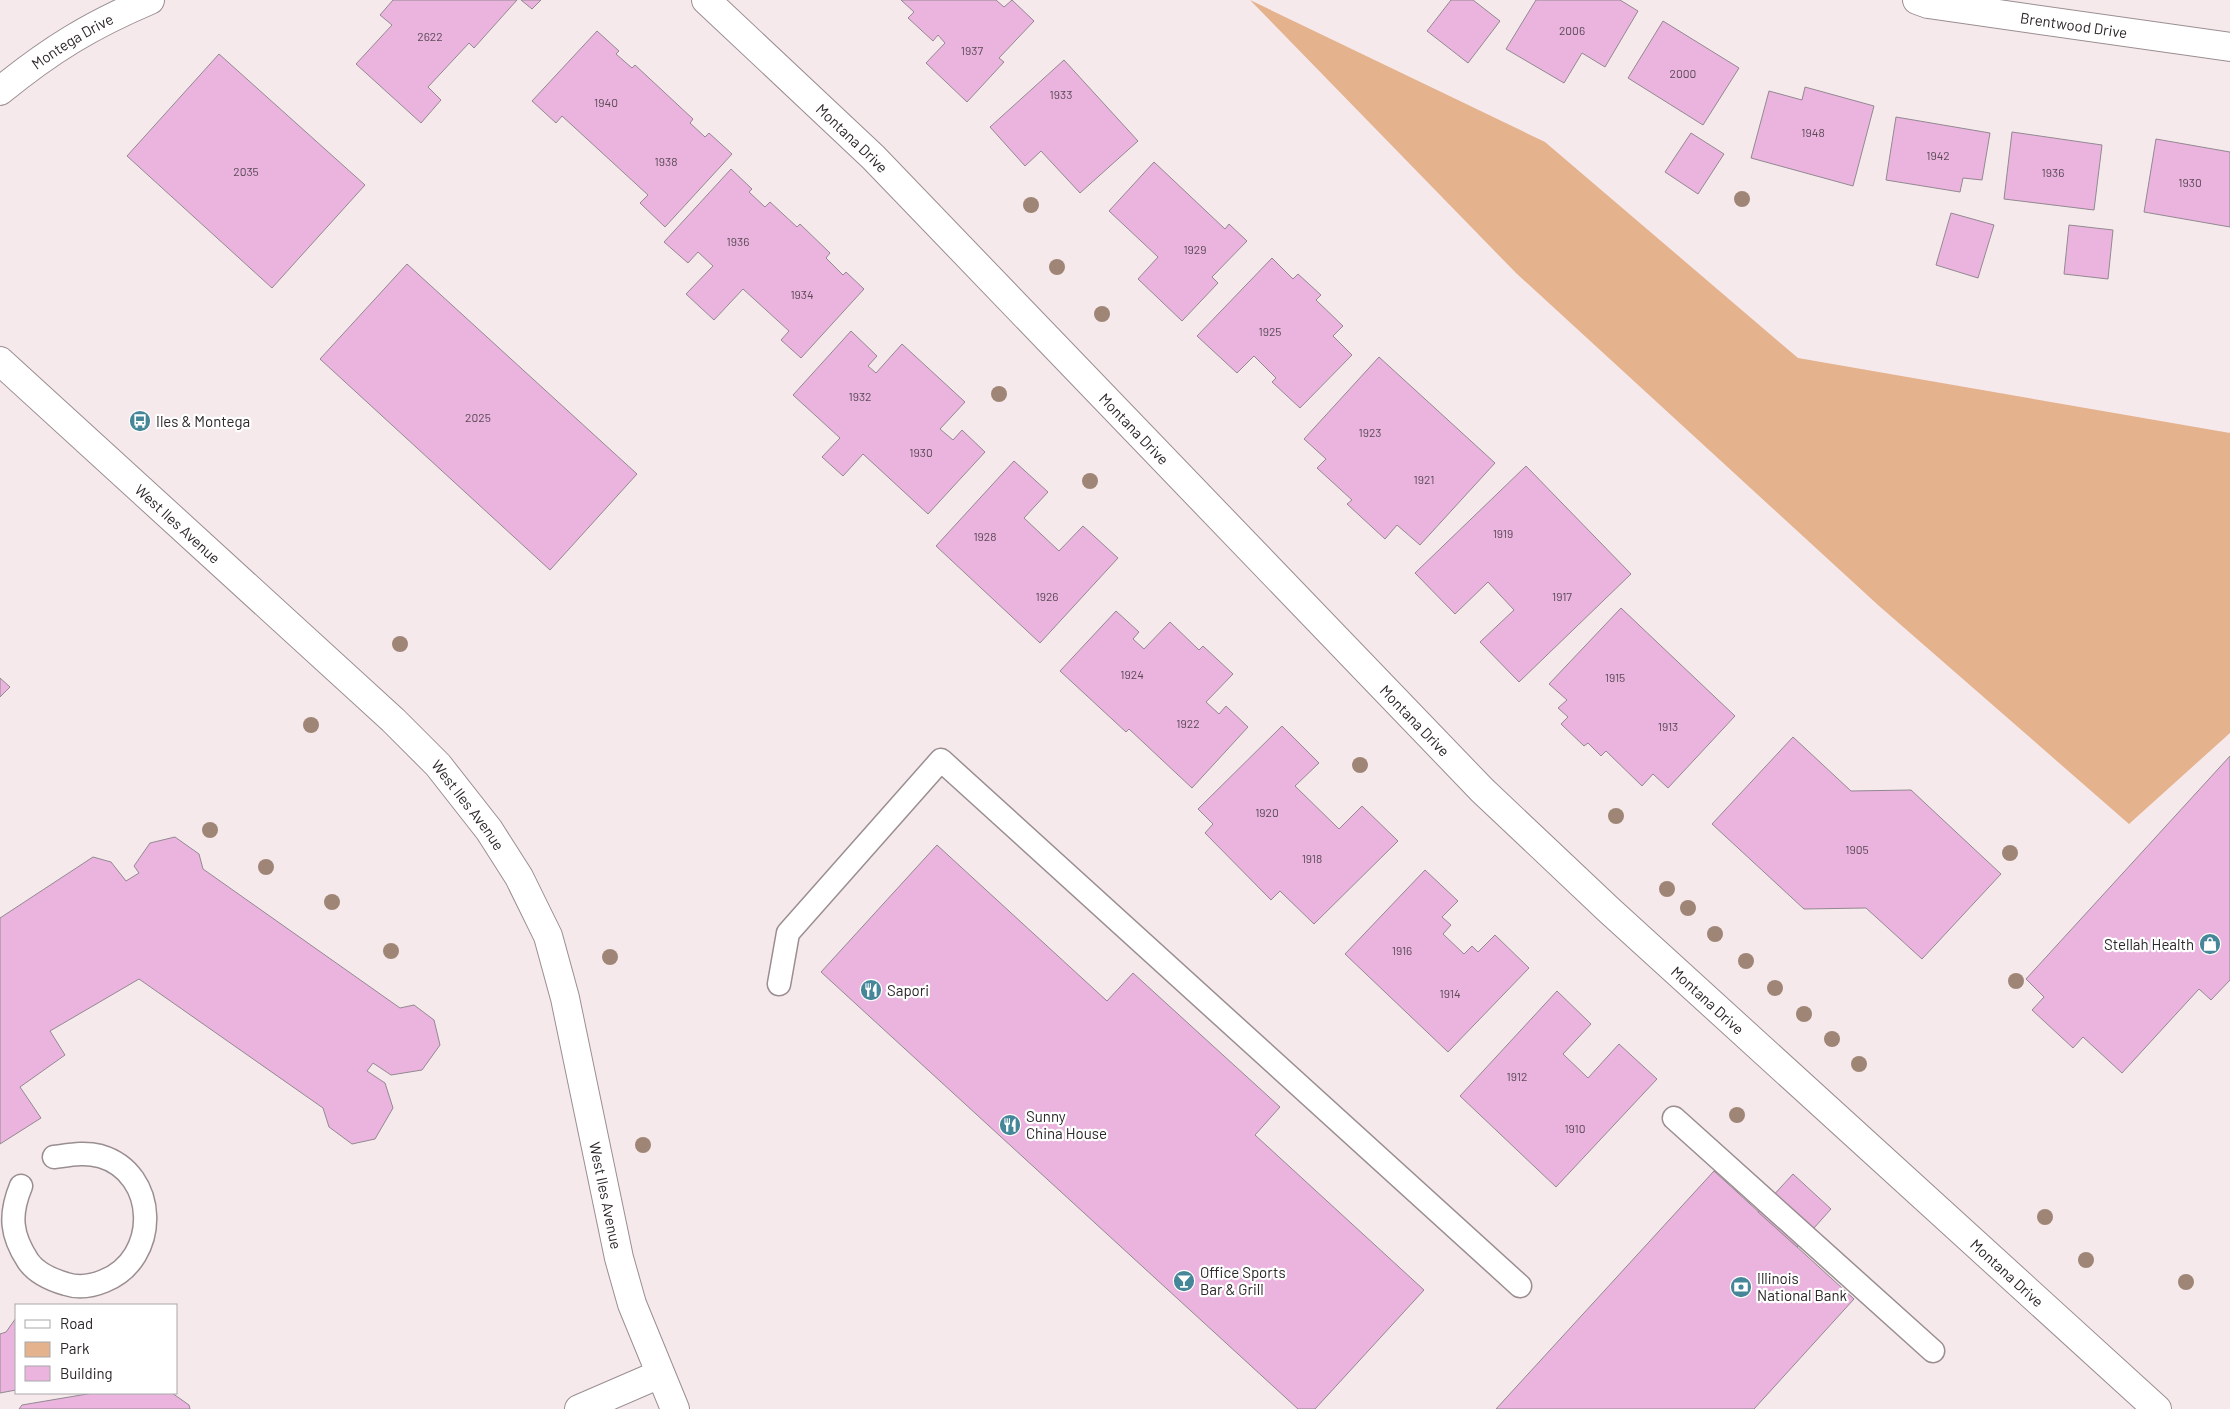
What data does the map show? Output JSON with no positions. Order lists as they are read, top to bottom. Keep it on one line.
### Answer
{"streets":{"street":["Brentwood Drive","Montega Drive","Montana Drive","West Iles Avenue"]},"places":{"bus stop":["Iles & Montega"],"shop":["Stellah Health"],"restaurant":["Sapori","Sunny China House"],"bar":["Office Sports Bar & Grill"],"bank":["Illinois National Bank"]},"house_numbers":["2006","2622","1937","2000","1933","1940","1948","1942","1938","2035","1936","1930","1936","1929","1934","1925","1932","2025","1923","1930","1921","1919","1928","1926","1917","1924","1915","1922","1913","1920","1905","1918","1916","1914","1912","1910"],"legend":["Road","Park","Building"]}
